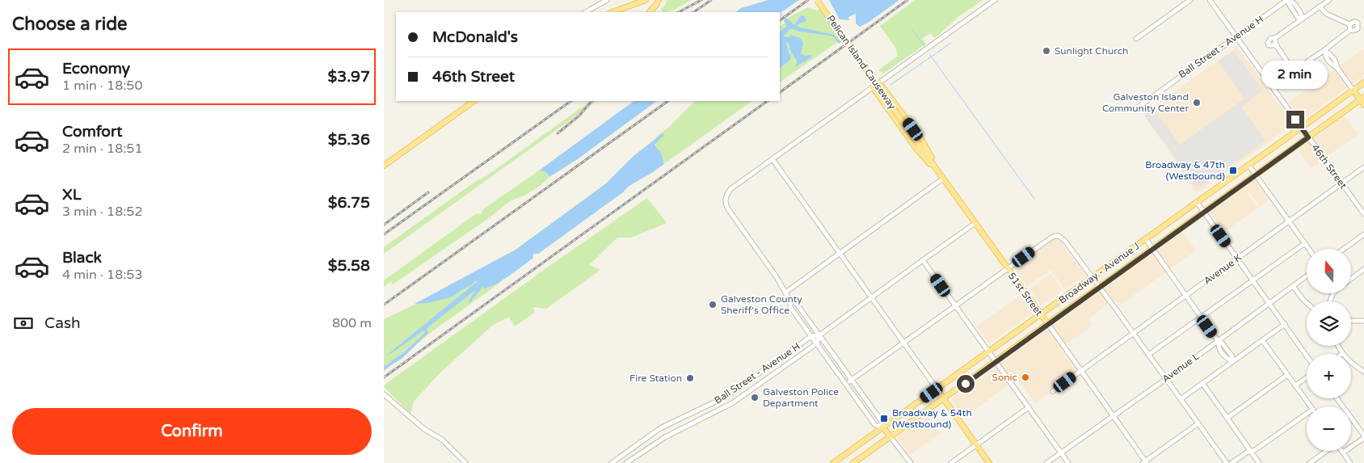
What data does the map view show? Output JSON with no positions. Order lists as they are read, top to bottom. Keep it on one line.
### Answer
{"streets":{"main road":["Pelican Island Causeway","Broadway - Avenue J","51st Street"],"street":["Ball Street - Avenue H","46th Street","Avenue K","Avenue L"]},"crossings":[["Ball Street - Avenue H","46th Street"],["Pelican Island Causeway","51st Street"],["46th Street","Avenue K"],["46th Street","Broadway - Avenue J"],["Avenue K","51st Street"],["Broadway - Avenue J","51st Street"],["51st Street","Avenue L"]],"places":{"other":["Sunlight Church","Galveston Island Community Center","Galveston County Sheriff's Office","Sonic","Fire Station","Galveston Police Department"],"transit":["Broadway & 47th (Westbound)","Broadway & 54th (Westbound)"]},"north":"top","page":{"heading":"Choose a ride","banner":["McDonald's","46th Street"],"list":[{"name":"Economy","note":"1 min · 18:50","value":"$3.97"},{"name":"Comfort","note":"2 min · 18:51","value":"$5.36"},{"name":"XL","note":"3 min · 18:52","value":"$6.75"},{"name":"Black","note":"4 min · 18:53","value":"$5.58"}],"bubble":"2 min","map_buttons":["+","−"],"pay":["Cash","800 m"],"buttons":"Confirm"}}
